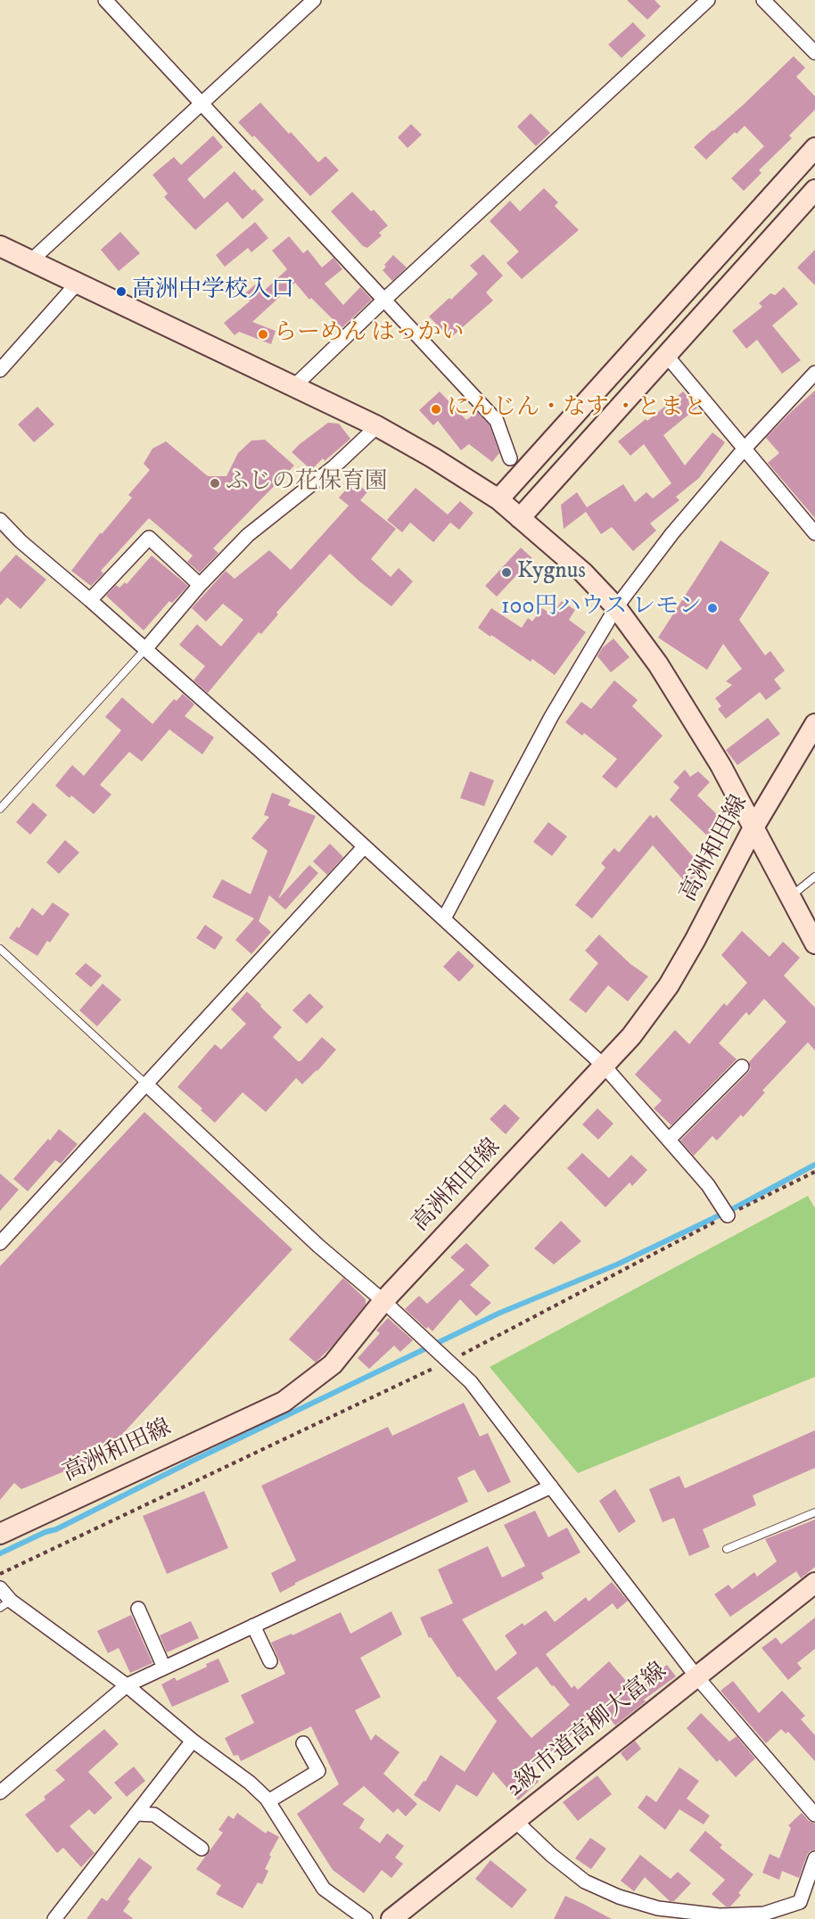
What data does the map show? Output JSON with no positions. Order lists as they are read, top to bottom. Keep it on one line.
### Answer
{"streets":{"street":["高洲和田線","2級市道高柳大富線"]},"places":["高洲中学校入口","らーめん はっかい","にんじん・なす ・とまと","ふじの花保育園","Kygnus","100円ハウス レモン"]}
